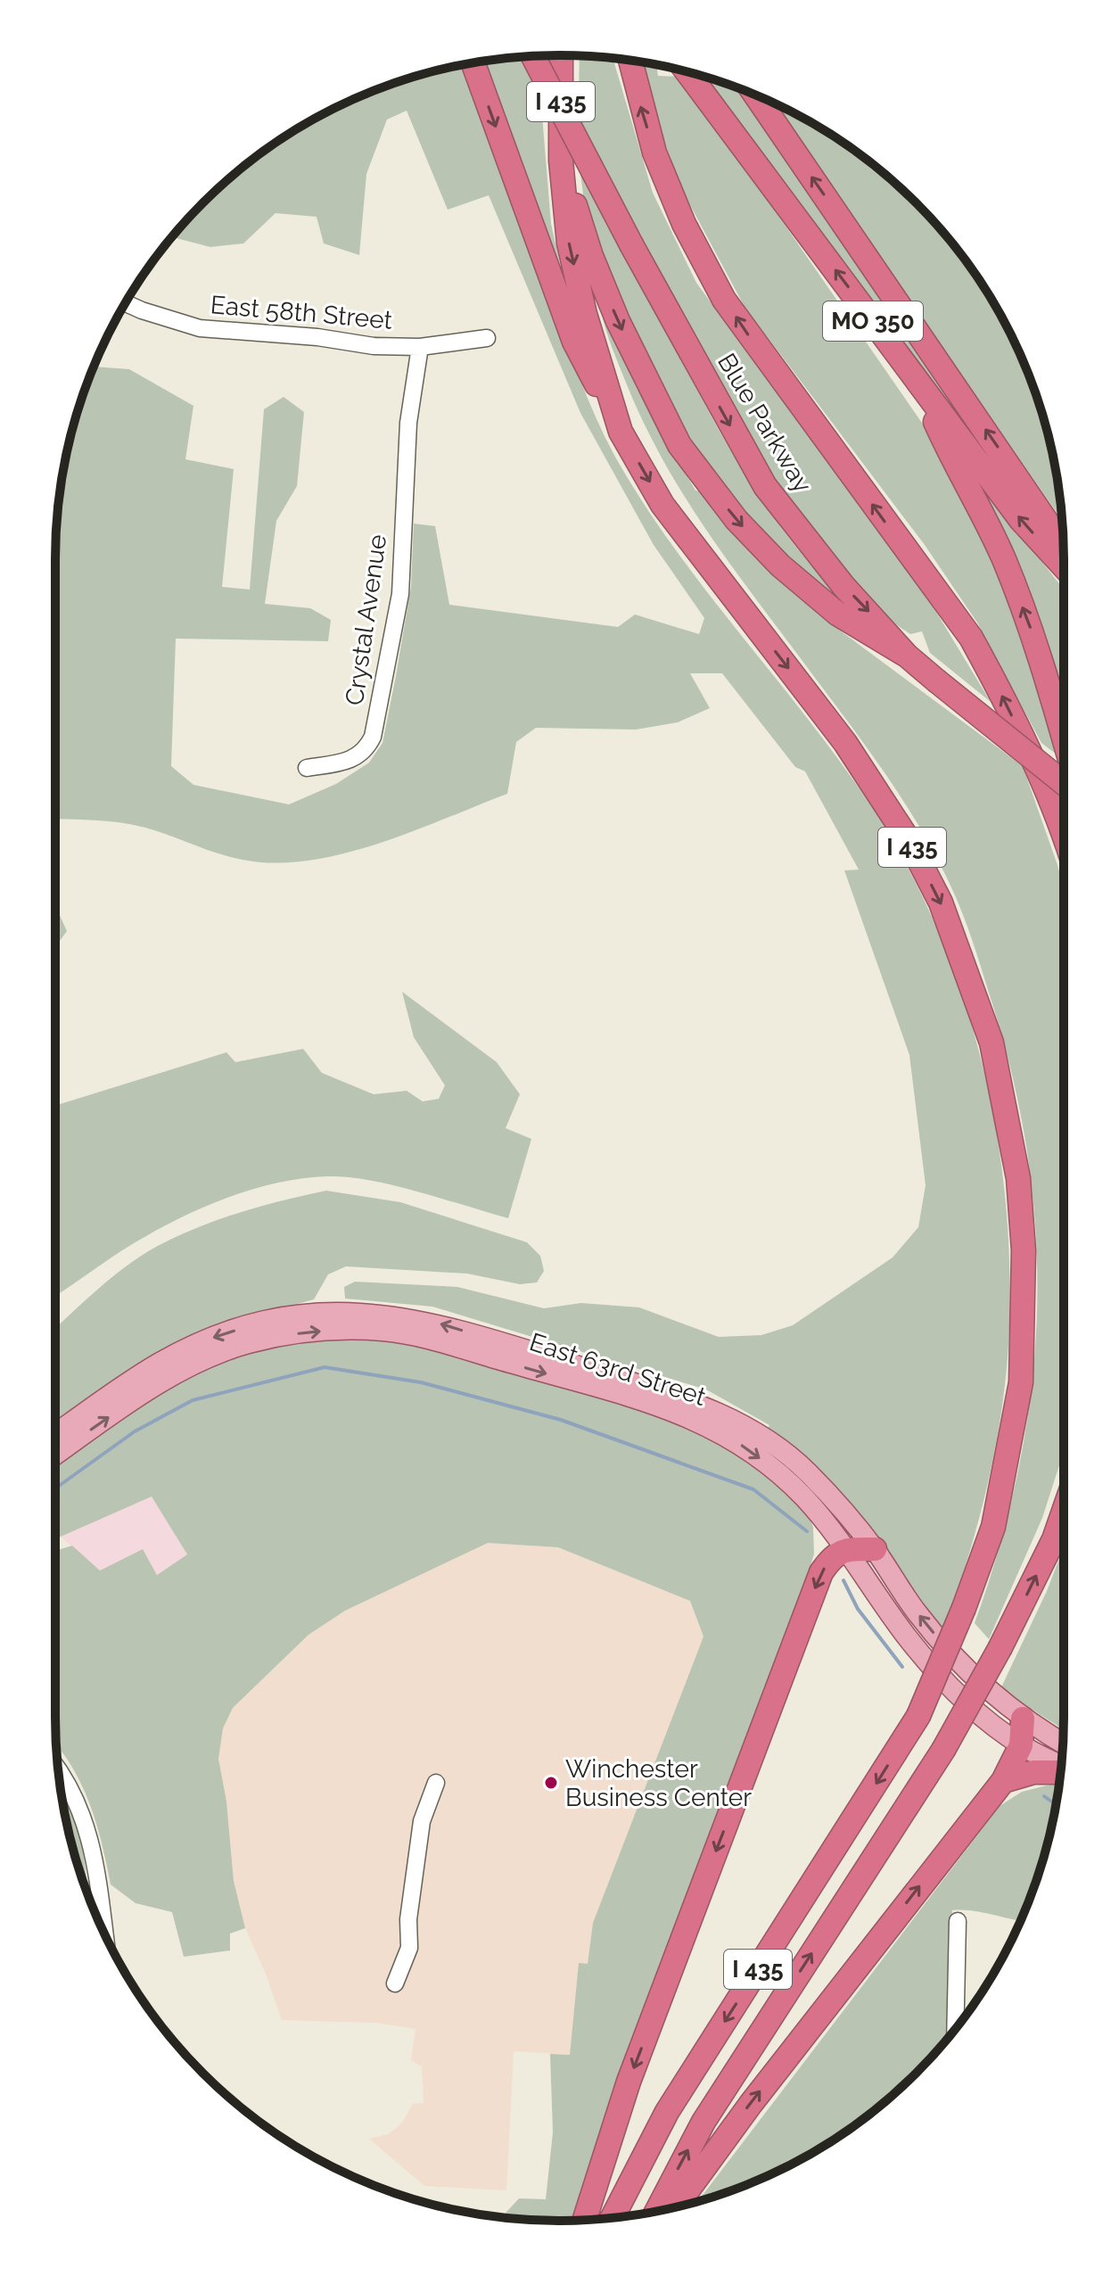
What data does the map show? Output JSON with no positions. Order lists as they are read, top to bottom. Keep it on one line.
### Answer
{"streets":{"highway":["I 435","MO 350","Blue Parkway"],"main road":["East 63rd Street"],"street":["East 58th Street","Crystal Avenue"]},"crossings":[["East 58th Street","Crystal Avenue"]],"places":["Winchester Business Center"]}
